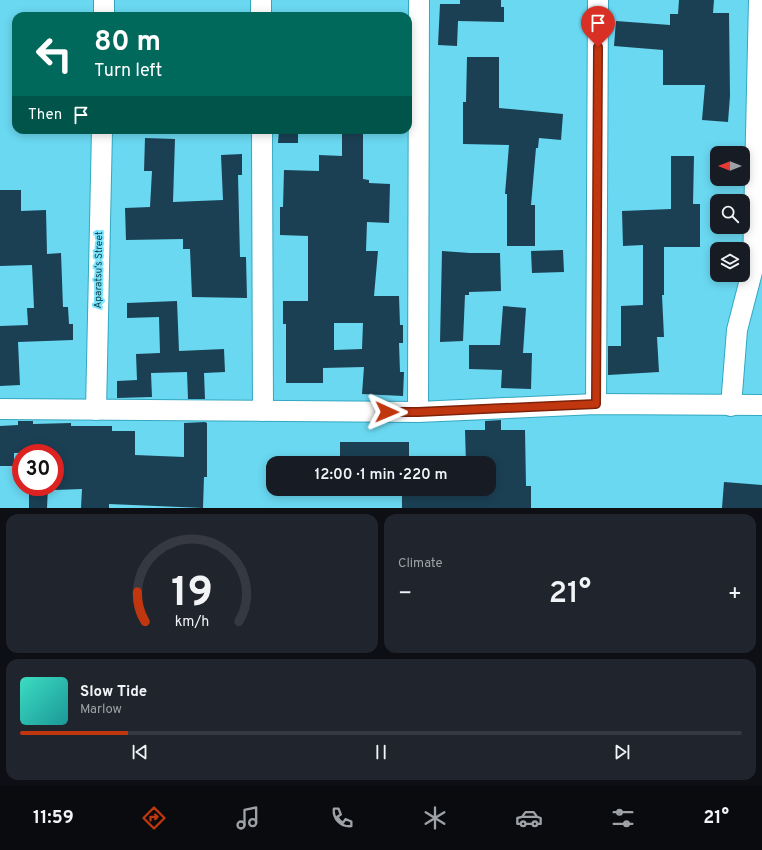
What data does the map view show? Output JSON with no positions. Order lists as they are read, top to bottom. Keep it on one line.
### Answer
{"streets":{"street":["Aparatsu’s Street"]},"north":"left","page":{"turn":["80 m","Turn left"],"then":"Then","limit":"30","trip":"12:00 · 1 min · 220 m","tile":"Climate","heat":["−","21°","+"],"song":["Slow Tide","Marlow"],"tabs":["11:59","21°"],"gauge":["19","km/h"]}}
